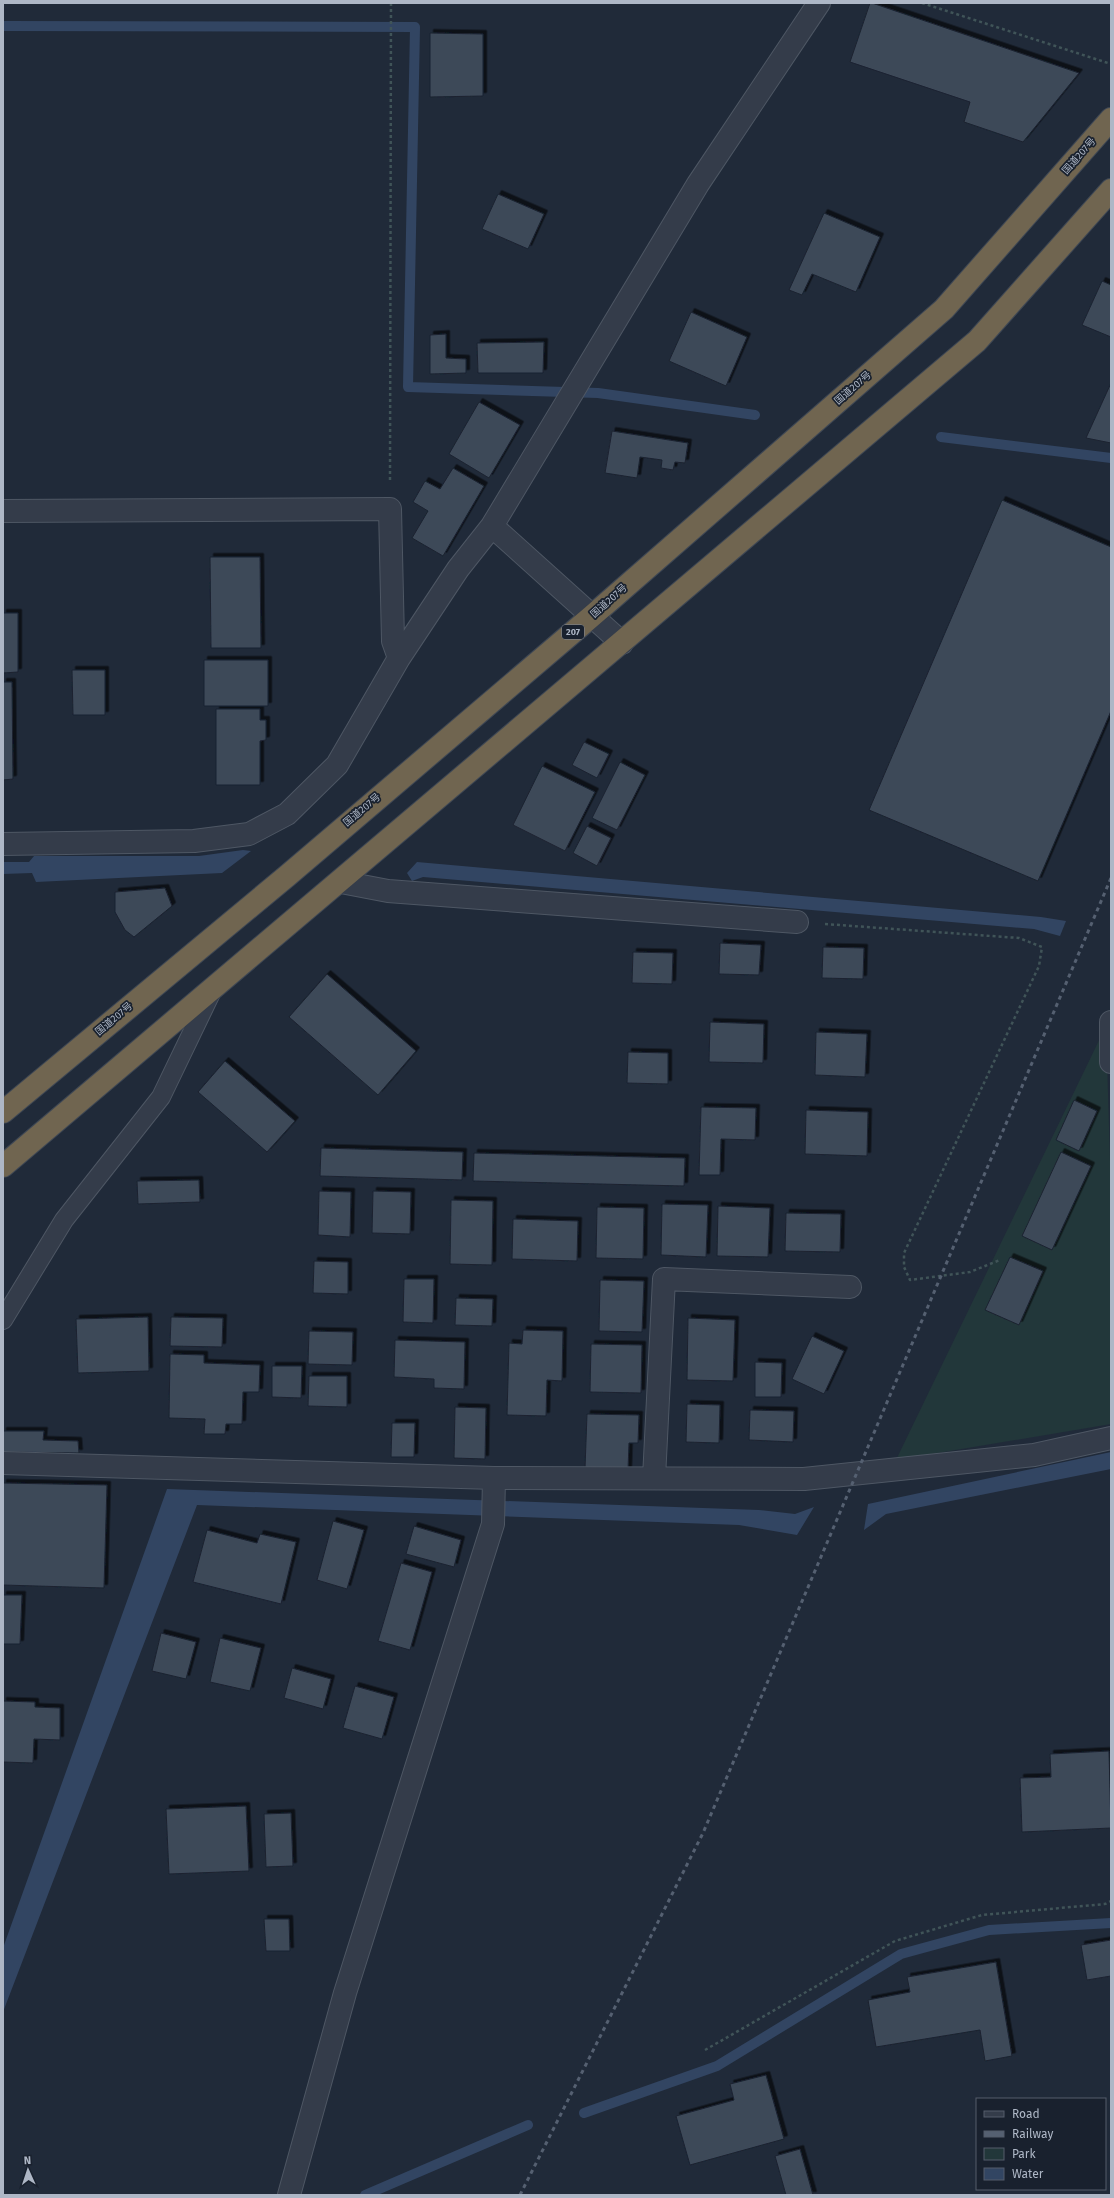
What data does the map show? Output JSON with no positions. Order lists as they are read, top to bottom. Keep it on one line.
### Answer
{"streets":{"highway":["国道207号","207"]},"legend":["Road","Railway","Park","Water"],"north":"top"}
